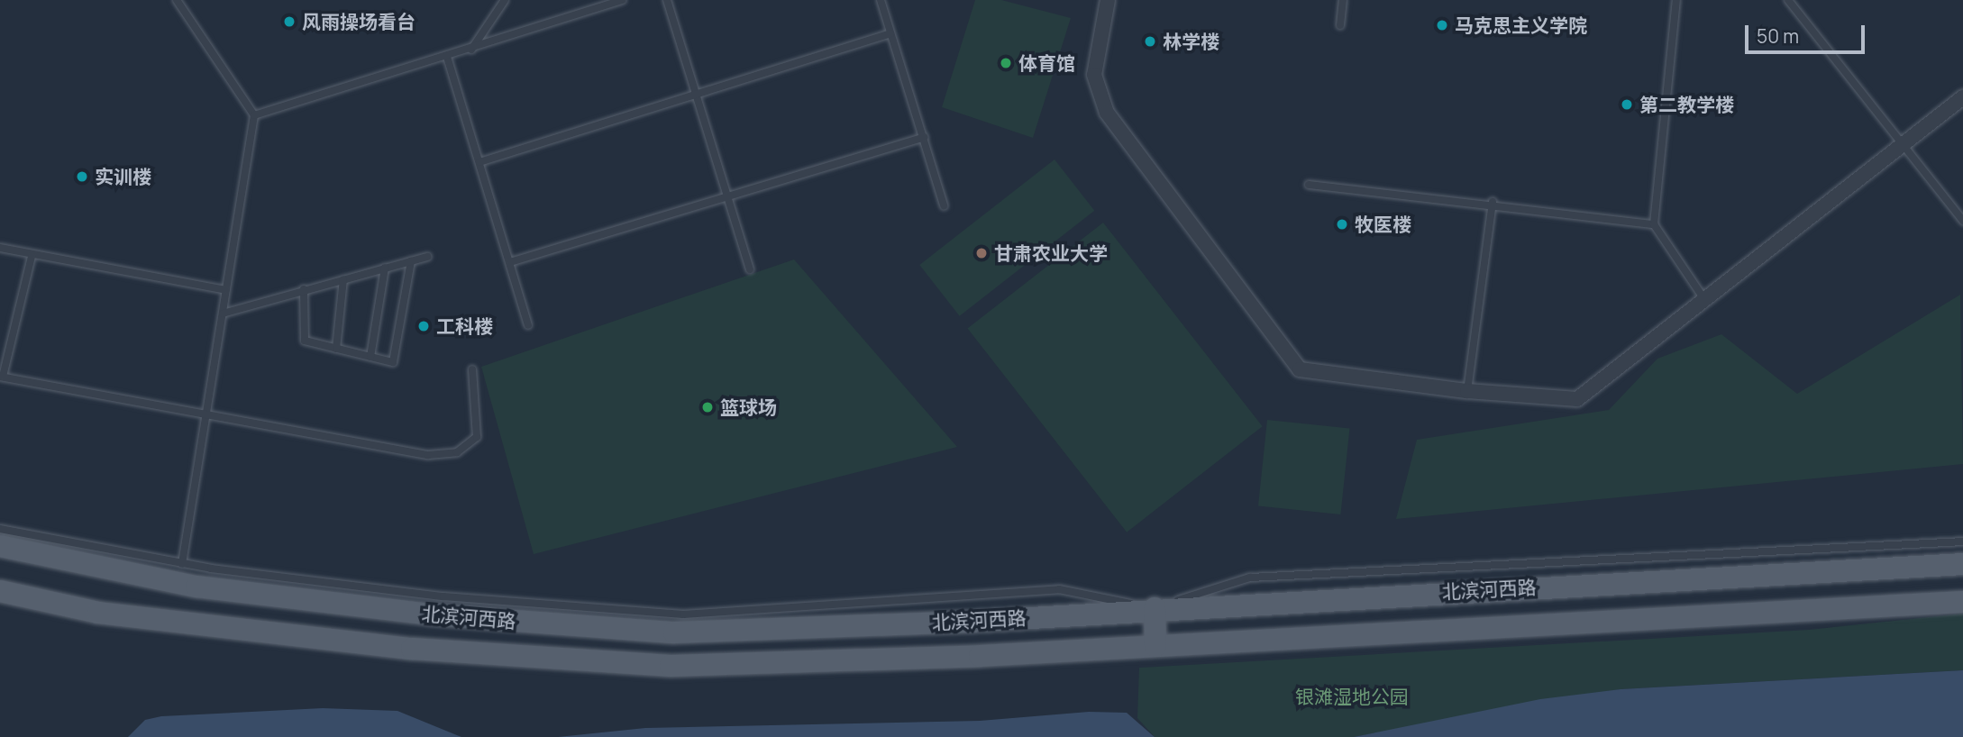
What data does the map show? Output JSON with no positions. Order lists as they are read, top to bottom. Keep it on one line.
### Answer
{"streets":{"main road":["北滨河西路"]},"parks":["银滩湿地公园"],"places":["风雨操场看台","马克思主义学院","林学楼","体育馆","第二教学楼","实训楼","牧医楼","甘肃农业大学","工科楼","篮球场"],"scale_bar":"50 m"}
